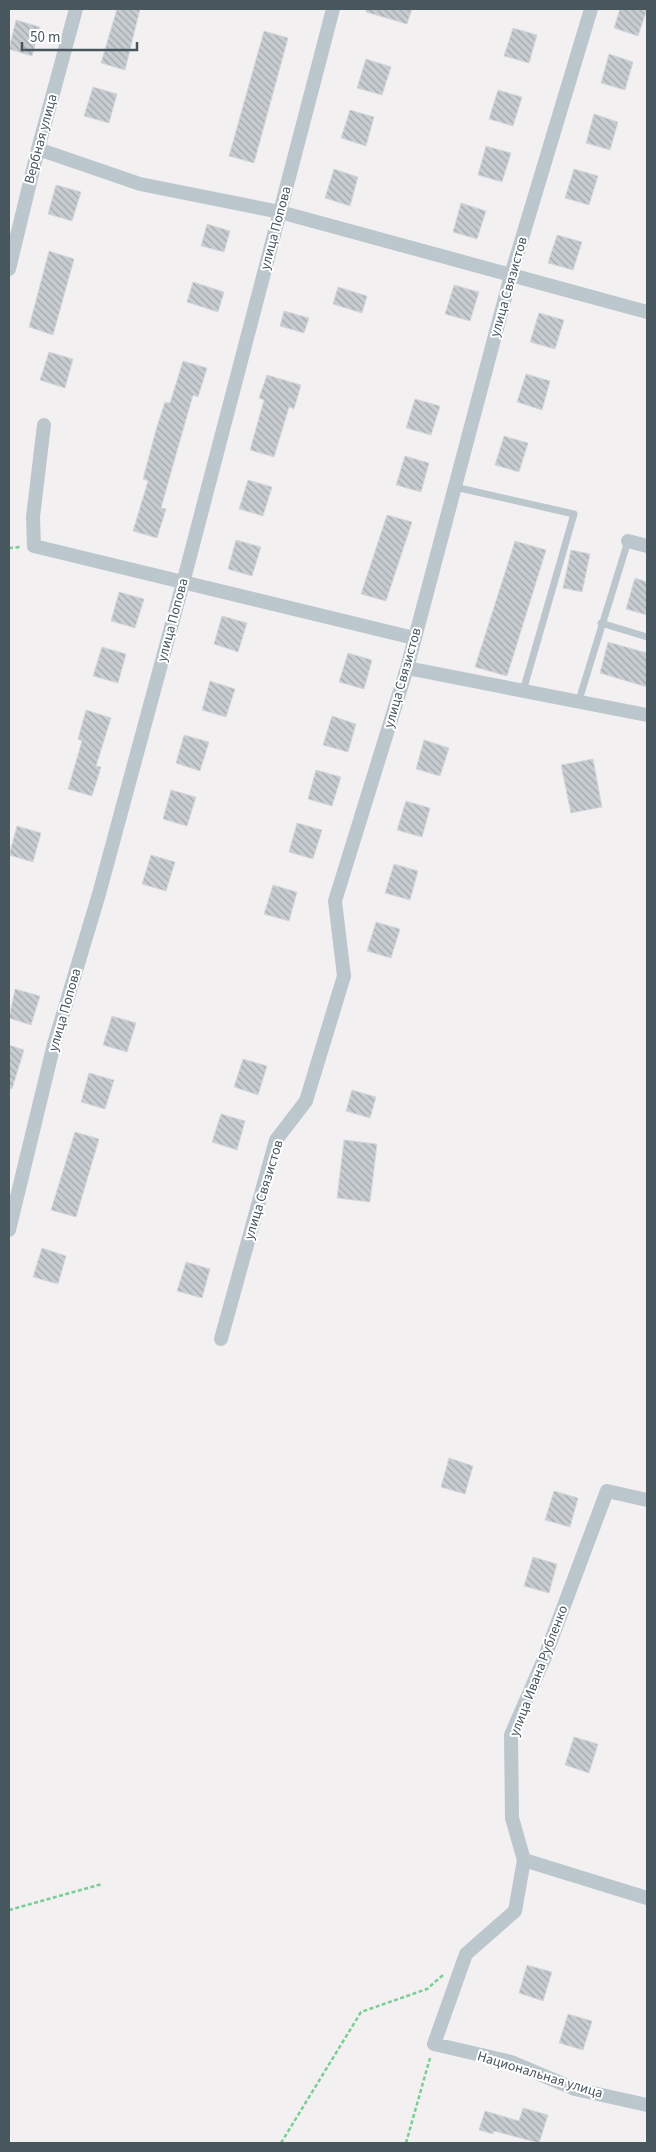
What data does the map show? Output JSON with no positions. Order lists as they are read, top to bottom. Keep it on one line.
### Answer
{"streets":{"street":["Вербная улица","улица Попова","улица Связистов","улица Ивана Рубленко","Национальная улица"]},"crossings":[["улица Ивана Рубленко","Национальная улица"]],"scale_bar":"50 m"}
